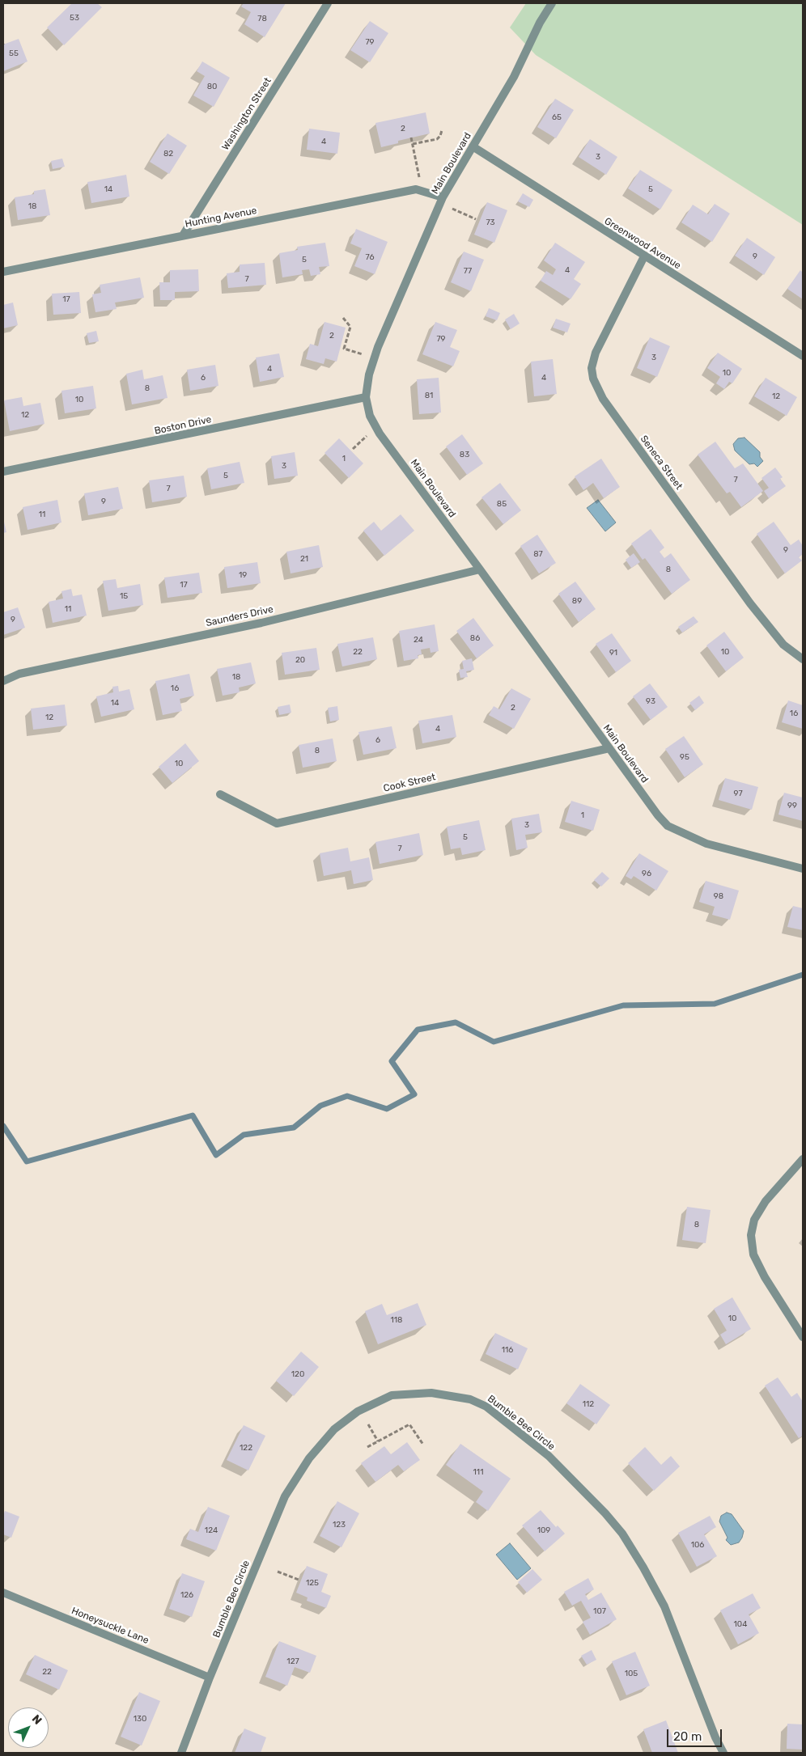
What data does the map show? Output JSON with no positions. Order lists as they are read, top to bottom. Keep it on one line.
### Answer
{"streets":{"street":["Washington Street","Main Boulevard","Hunting Avenue","Greenwood Avenue","Boston Drive","Seneca Street","Saunders Drive","Cook Street","Bumble Bee Circle","Honeysuckle Lane"]},"crossings":[["Washington Street","Hunting Avenue"],["Main Boulevard","Hunting Avenue"],["Main Boulevard","Greenwood Avenue"],["Main Boulevard","Boston Drive"],["Main Boulevard","Saunders Drive"],["Main Boulevard","Cook Street"],["Greenwood Avenue","Seneca Street"],["Bumble Bee Circle","Honeysuckle Lane"]],"house_numbers":["53","78","79","55","80","65","2","4","82","3","14","5","18","73","9","76","5","4","77","7","17","2","79","3","4","10","6","4","8","81","12","10","12","83","1","3","5","7","7","9","85","11","9","87","21","8","19","17","15","89","11","9","86","24","22","10","91","20","18","16","93","14","2","16","12","4","6","8","95","10","97","99","1","3","5","7","96","98","8","10","118","116","120","112","122","111","123","124","109","106","125","126","107","104","127","22","105","130"],"scale_bar":"20 m","north":"top right"}
